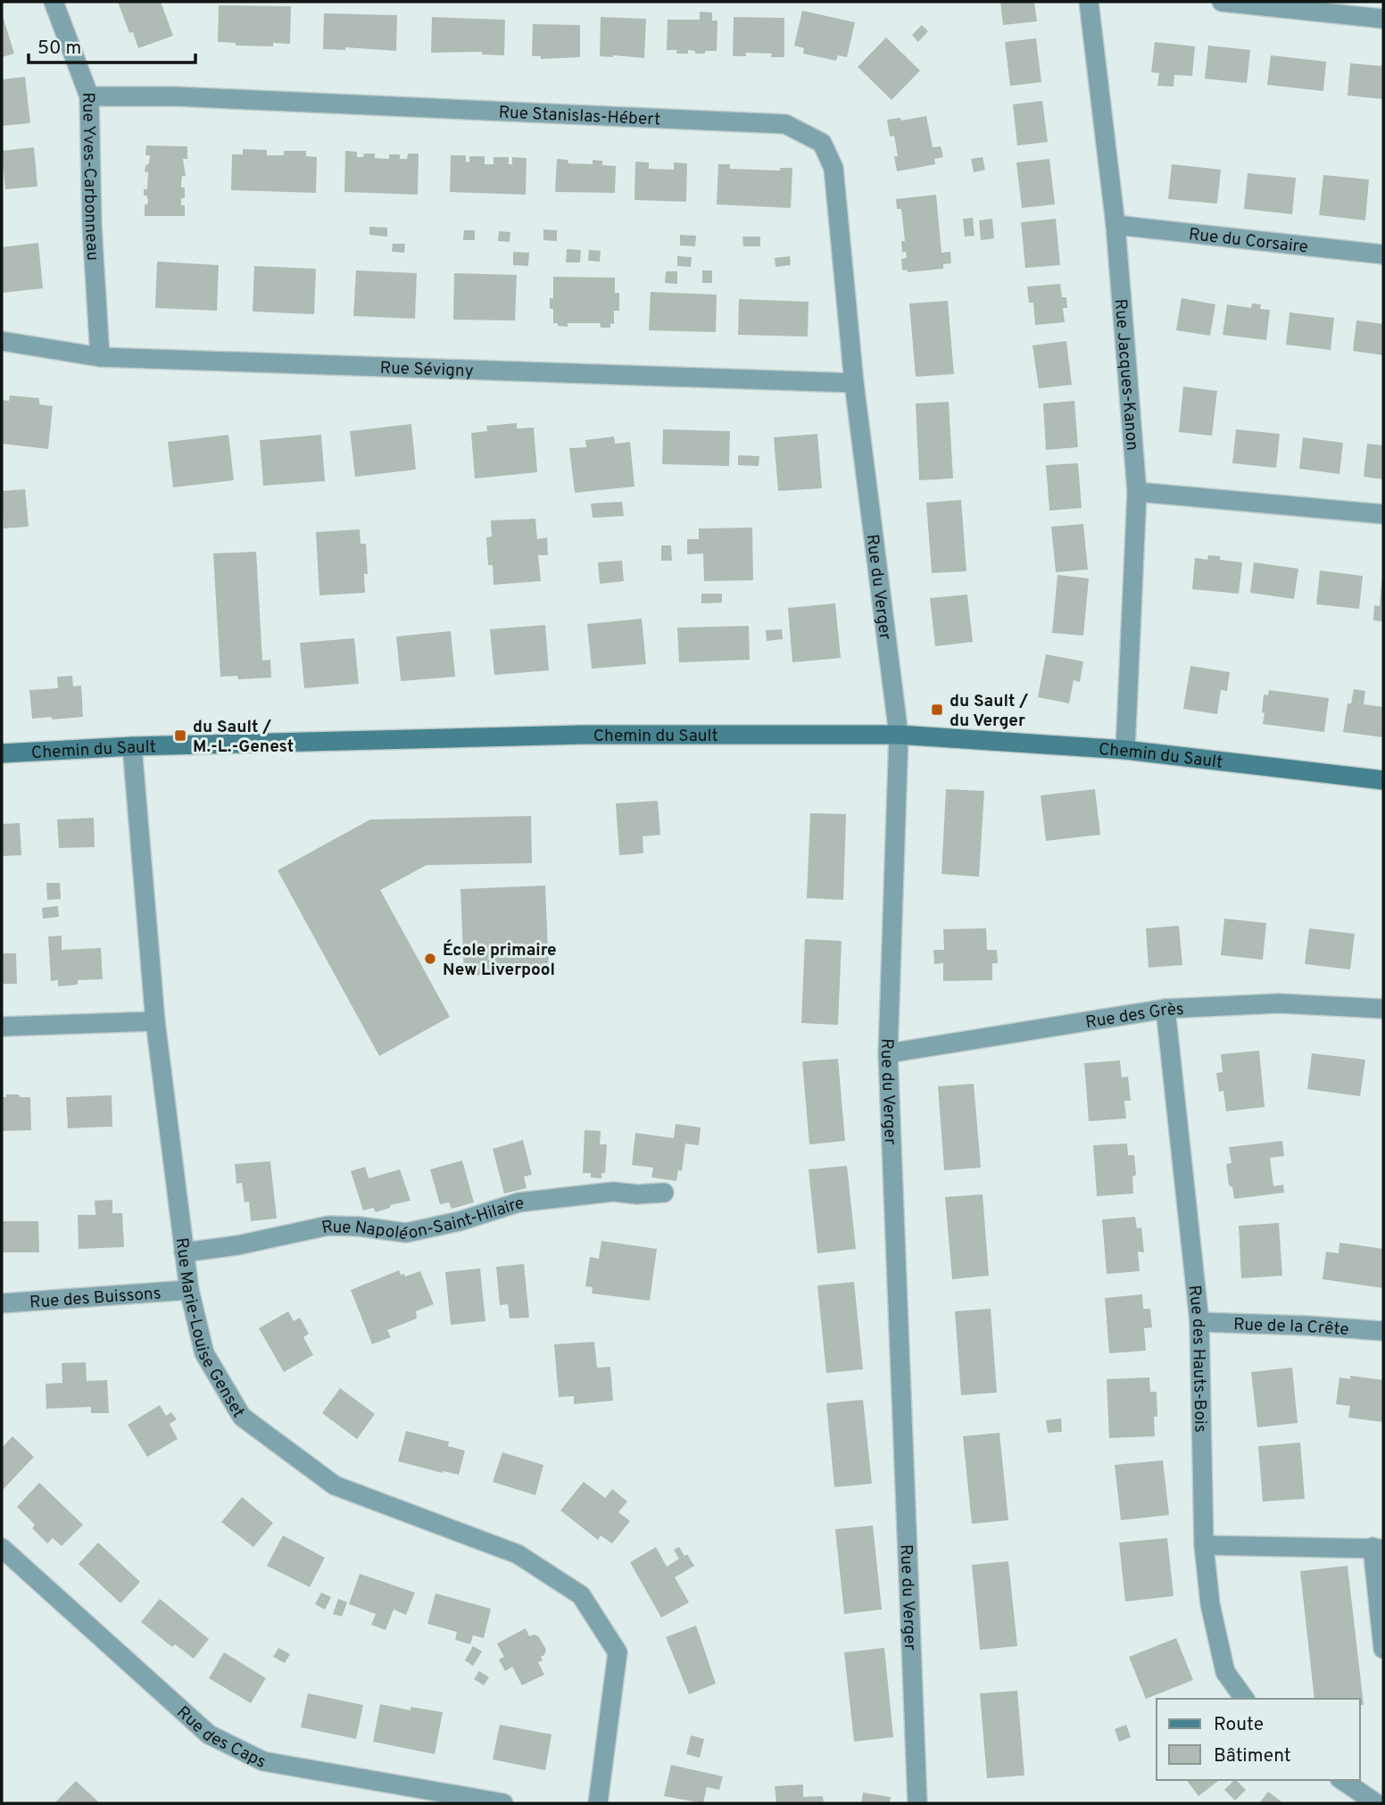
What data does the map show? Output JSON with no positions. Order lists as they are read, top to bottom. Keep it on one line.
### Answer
{"streets":{"street":["Rue Stanislas-Hébert","Rue Yves-Carbonneau","Rue du Corsaire","Rue Sévigny","Rue Jacques-Kanon","Rue du Verger","Chemin du Sault","Rue des Grès","Rue Napoléon-Saint-Hilaire","Rue des Buissons","Rue Marie-Louise Genset","Rue de la Crête","Rue des Hauts-Bois","Rue des Caps"]},"crossings":[["Rue Stanislas-Hébert","Rue Yves-Carbonneau"],["Rue Stanislas-Hébert","Rue Sévigny"],["Rue Stanislas-Hébert","Rue du Verger"],["Rue Yves-Carbonneau","Rue Sévigny"],["Rue du Corsaire","Rue Jacques-Kanon"],["Rue Sévigny","Rue du Verger"],["Rue Jacques-Kanon","Chemin du Sault"],["Rue du Verger","Chemin du Sault"],["Rue du Verger","Rue des Grès"],["Chemin du Sault","Rue Marie-Louise Genset"],["Rue des Grès","Rue des Hauts-Bois"],["Rue Napoléon-Saint-Hilaire","Rue Marie-Louise Genset"],["Rue des Buissons","Rue Marie-Louise Genset"],["Rue de la Crête","Rue des Hauts-Bois"]],"places":{"transit":["du Sault / du Verger","du Sault / M.-L.-Genest"],"other":["École primaire New Liverpool"]},"legend":["Route","Bâtiment"],"scale_bar":"50 m"}
